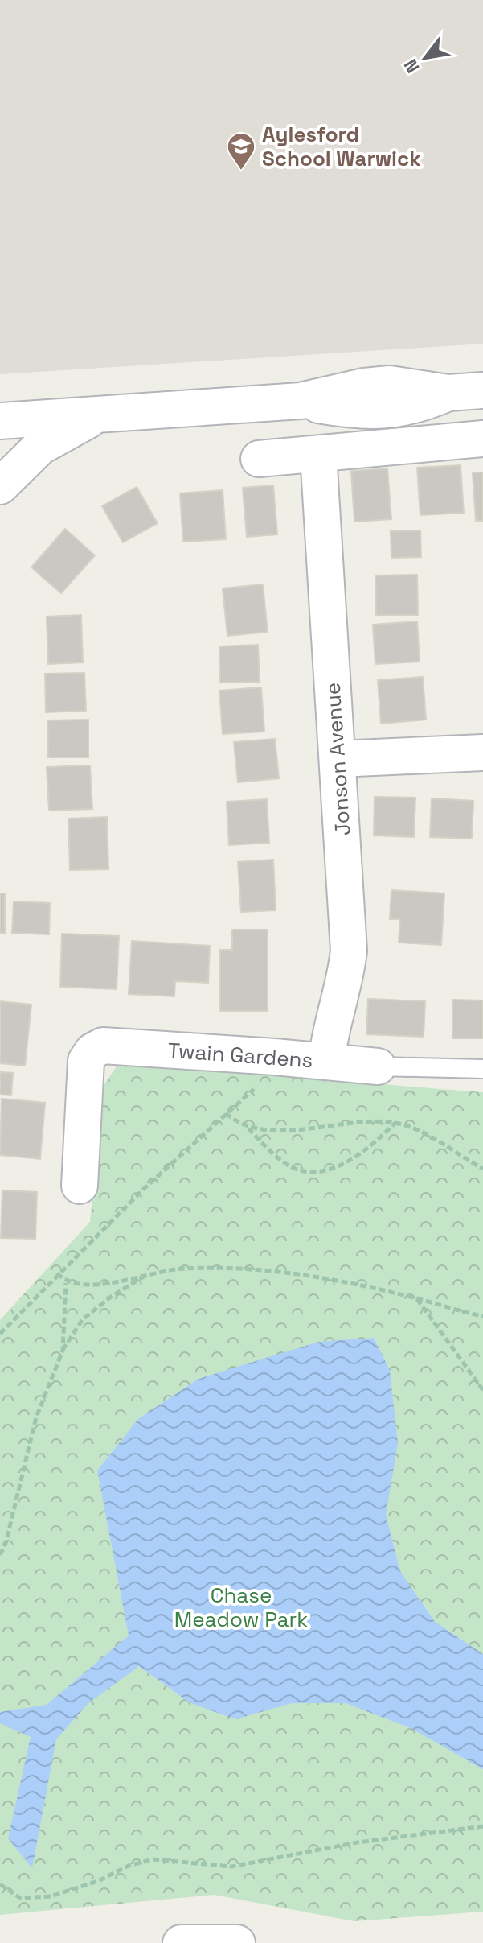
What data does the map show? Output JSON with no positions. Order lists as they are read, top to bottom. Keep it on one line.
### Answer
{"streets":{"street":["Jonson Avenue","Twain Gardens"]},"crossings":[["Jonson Avenue","Twain Gardens"]],"parks":["Chase Meadow Park"],"places":{"school or university":["Aylesford School Warwick"]},"north":"bottom left"}
